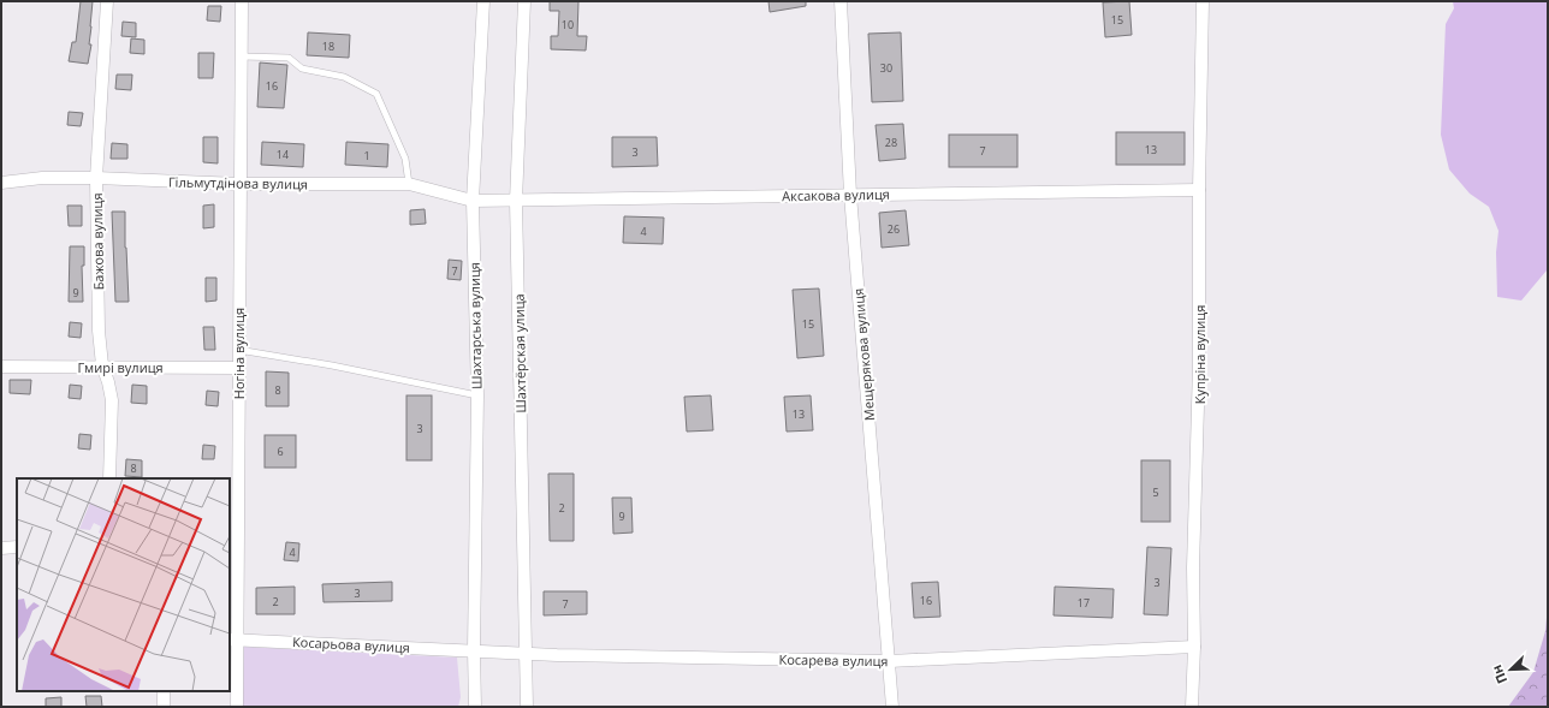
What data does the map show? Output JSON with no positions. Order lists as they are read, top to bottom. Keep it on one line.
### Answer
{"streets":{"street":["Гільмутдінова вулиця","Аксакова вулиця","Бажова вулиця","Шахтарська вулиця","Ногіна вулиця","Шахтёрская улица","Мещерякова вулиця","Купріна вулиця","Гмирі вулиця","Косарьова вулиця","Косарева вулиця"]},"crossings":[["Гільмутдінова вулиця","Аксакова вулиця"],["Гільмутдінова вулиця","Бажова вулиця"],["Гільмутдінова вулиця","Шахтарська вулиця"],["Гільмутдінова вулиця","Ногіна вулиця"],["Аксакова вулиця","Шахтарська вулиця"],["Аксакова вулиця","Шахтёрская улица"],["Аксакова вулиця","Мещерякова вулиця"],["Аксакова вулиця","Купріна вулиця"],["Бажова вулиця","Гмирі вулиця"],["Шахтарська вулиця","Косарьова вулиця"],["Шахтарська вулиця","Косарева вулиця"],["Ногіна вулиця","Гмирі вулиця"],["Ногіна вулиця","Косарьова вулиця"],["Шахтёрская улица","Косарева вулиця"],["Мещерякова вулиця","Косарева вулиця"],["Купріна вулиця","Косарева вулиця"],["Косарьова вулиця","Косарева вулиця"]],"house_numbers":["15","10","18","30","16","28","13","7","3","14","1","26","4","7","9","15","8","13","3","6","8","5","2","9","4","3","3","16","2","17","7"],"north":"bottom left"}
